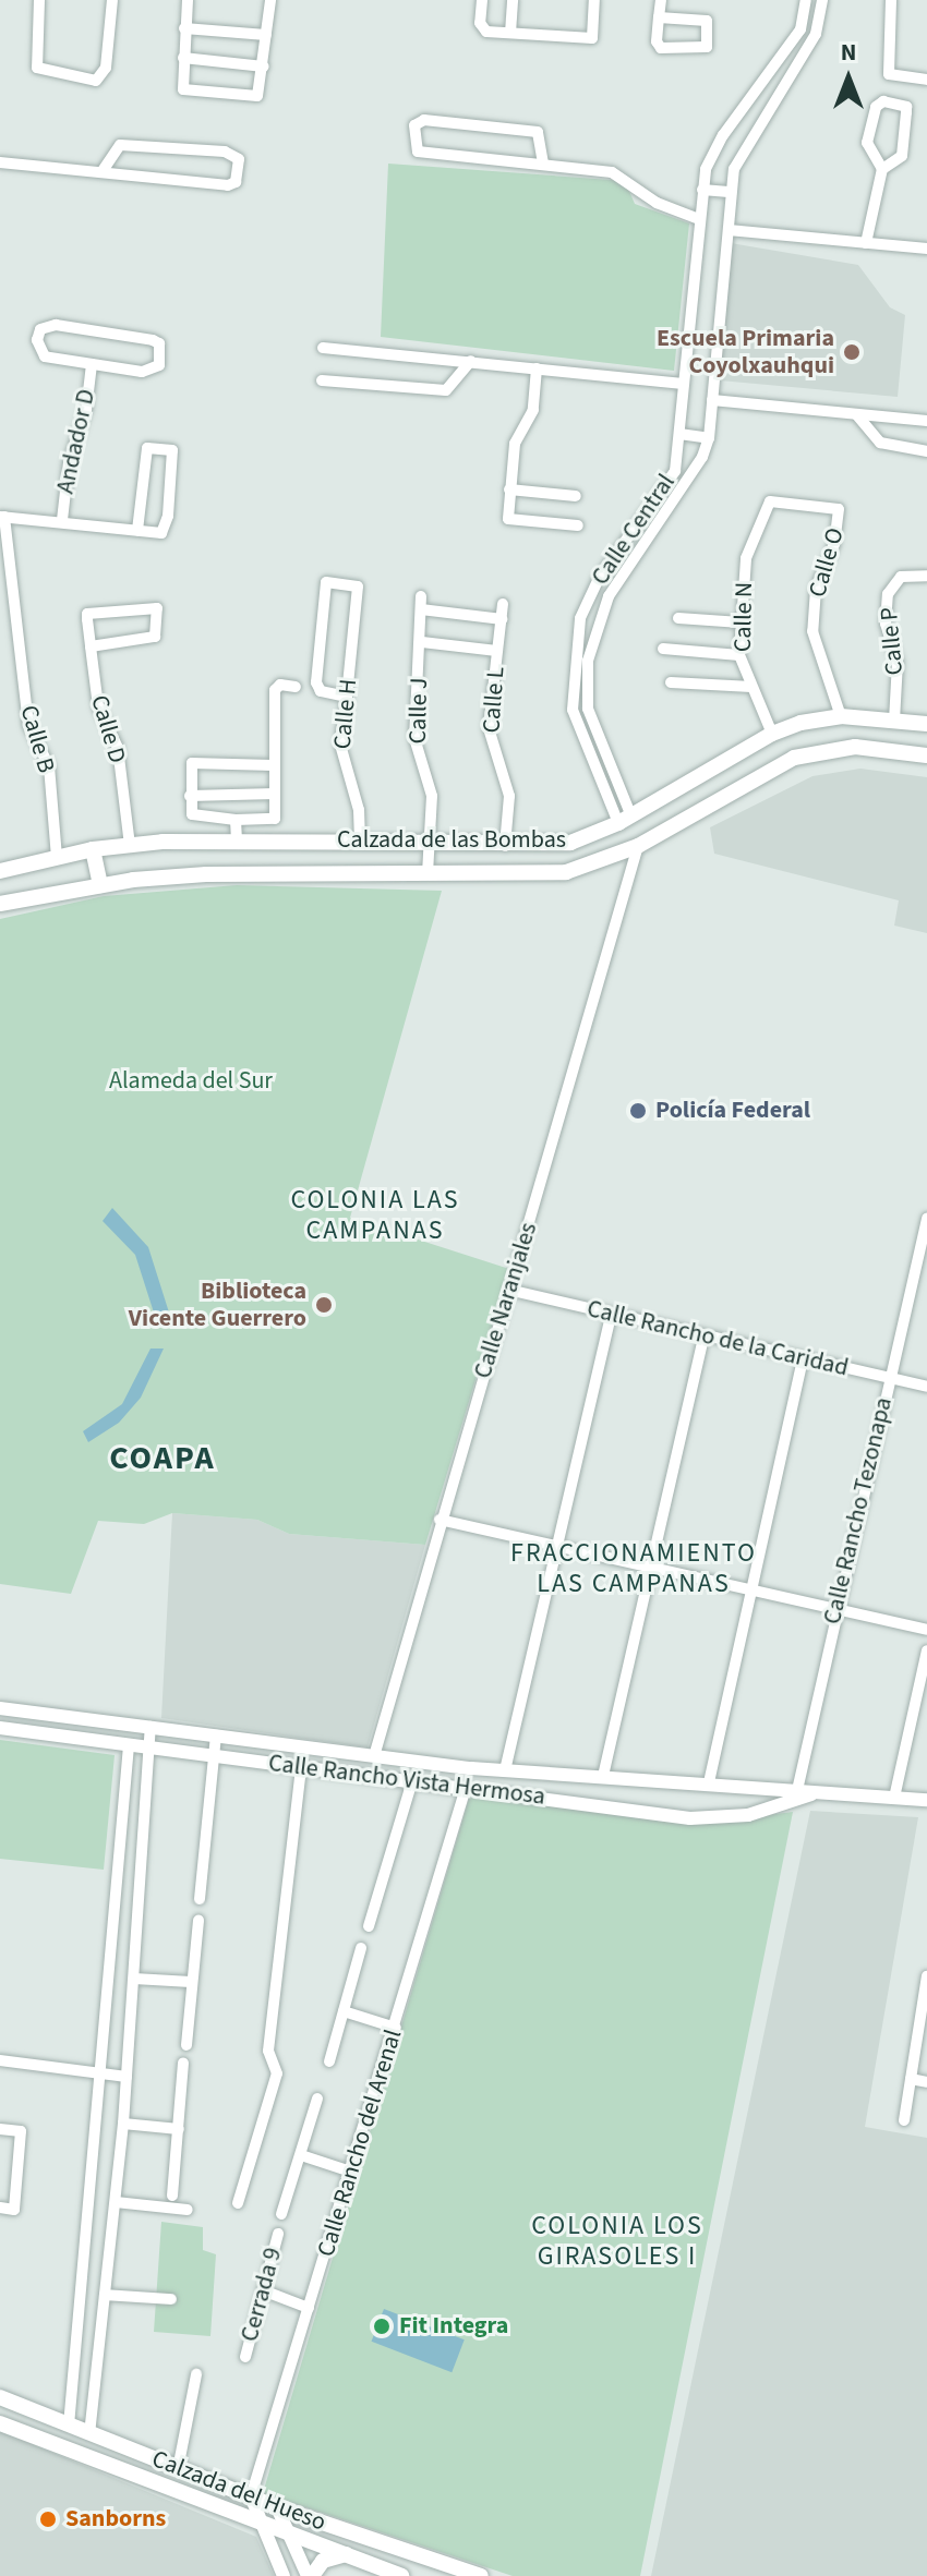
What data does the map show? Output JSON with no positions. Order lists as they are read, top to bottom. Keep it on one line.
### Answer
{"streets":{"main road":["Calzada de las Bombas","Calzada del Hueso"],"street":["Andador D","Calle Central","Calle O","Calle N","Calle P","Calle L","Calle J","Calle H","Calle D","Calle B","Calle Naranjales","Calle Rancho de la Caridad","Calle Rancho Tezonapa","Calle Rancho Vista Hermosa","Calle Rancho del Arenal","Cerrada 9"]},"crossings":[["Calle Central","Calzada de las Bombas"],["Calle O","Calle N"],["Calle O","Calzada de las Bombas"],["Calle N","Calzada de las Bombas"],["Calle P","Calzada de las Bombas"],["Calle L","Calle J"],["Calle L","Calzada de las Bombas"],["Calle J","Calzada de las Bombas"],["Calle H","Calzada de las Bombas"],["Calle D","Calzada de las Bombas"],["Calle B","Calzada de las Bombas"],["Calzada de las Bombas","Calle Naranjales"],["Calle Naranjales","Calle Rancho de la Caridad"],["Calle Naranjales","Calle Rancho Vista Hermosa"],["Calle Rancho de la Caridad","Calle Rancho Tezonapa"],["Calle Rancho Tezonapa","Calle Rancho Vista Hermosa"],["Calle Rancho Vista Hermosa","Calle Rancho del Arenal"],["Calle Rancho del Arenal","Calzada del Hueso"]],"districts":["COLONIA LAS CAMPANAS","COAPA","FRACCIONAMIENTO LAS CAMPANAS","COLONIA LOS GIRASOLES I"],"parks":["Alameda del Sur"],"places":["Escuela Primaria Coyolxauhqui","Policía Federal","Biblioteca Vicente Guerrero","Fit Integra","Sanborns"],"north":"top"}
